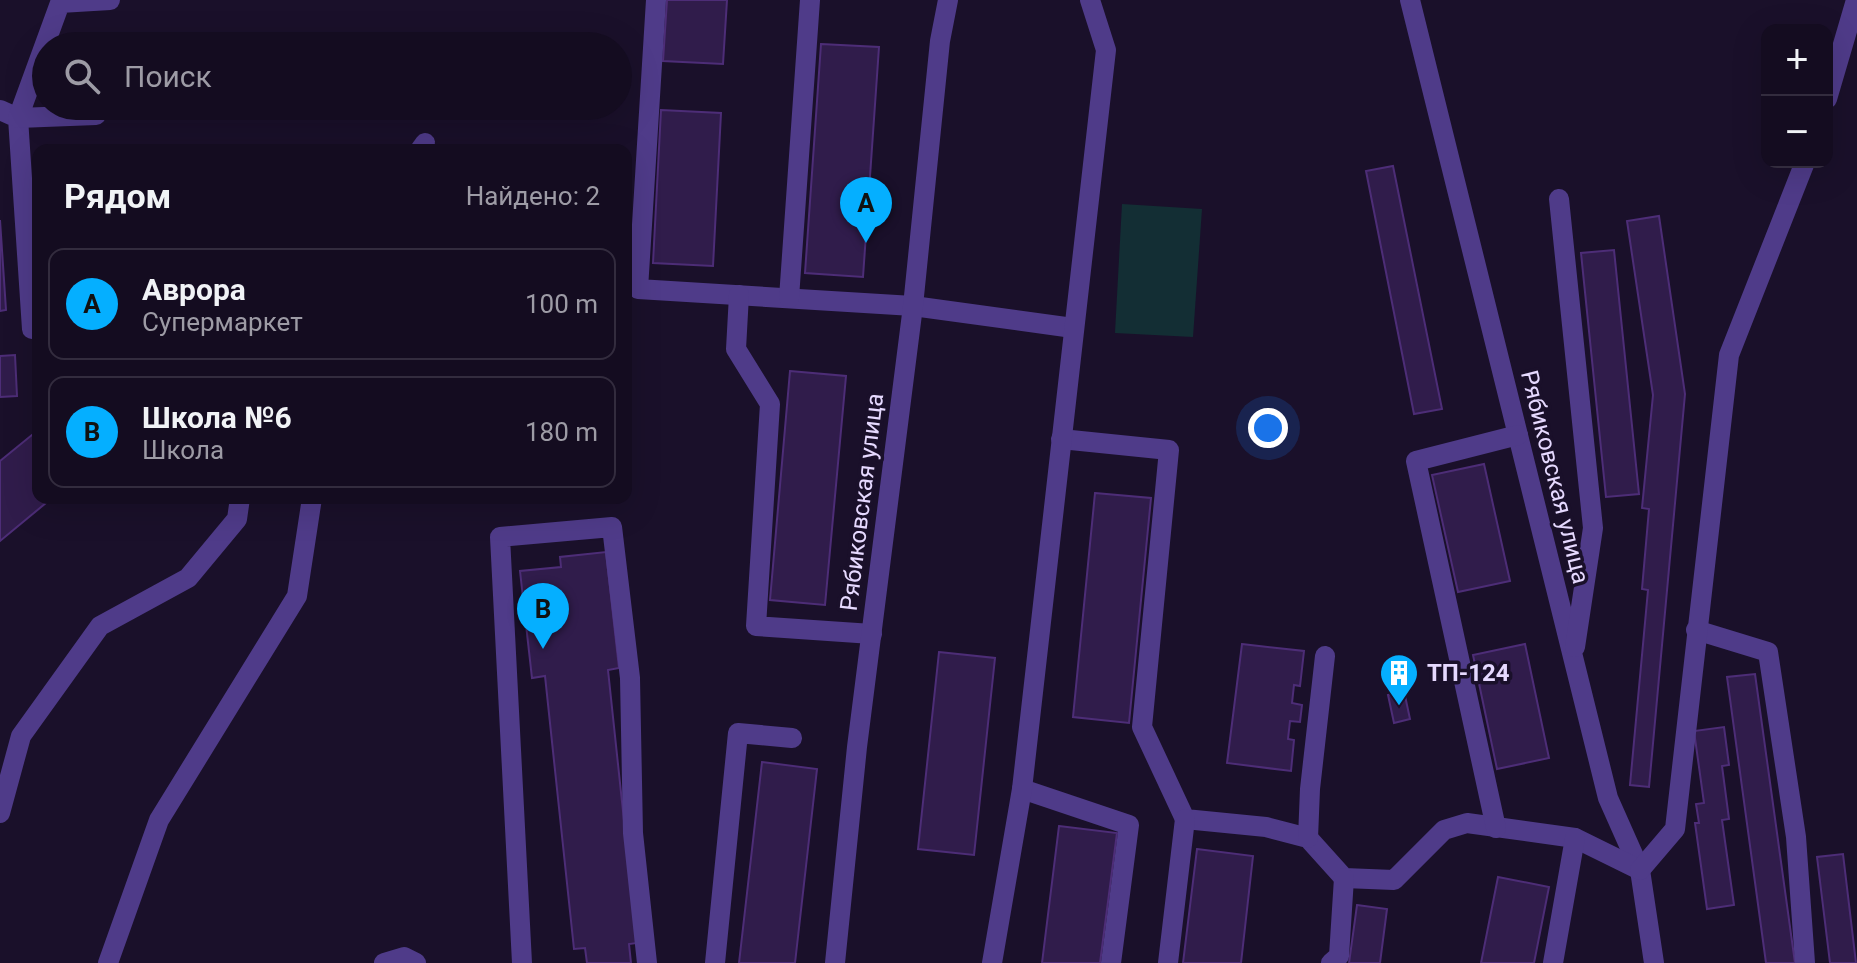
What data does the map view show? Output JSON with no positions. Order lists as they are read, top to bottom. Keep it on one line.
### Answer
{"streets":{"street":["Рябиковская улица"]},"places":{"building":["ТП-124"]},"page":{"map_buttons":["+","−"],"search":"Поиск","heading":["Рядом","Найдено: 2"],"pins":["A","B"],"list":[{"mark":"A","name":"Аврора","note":"Супермаркет","value":"100 m"},{"mark":"B","name":"Школа №6","note":"Школа","value":"180 m"}]}}
